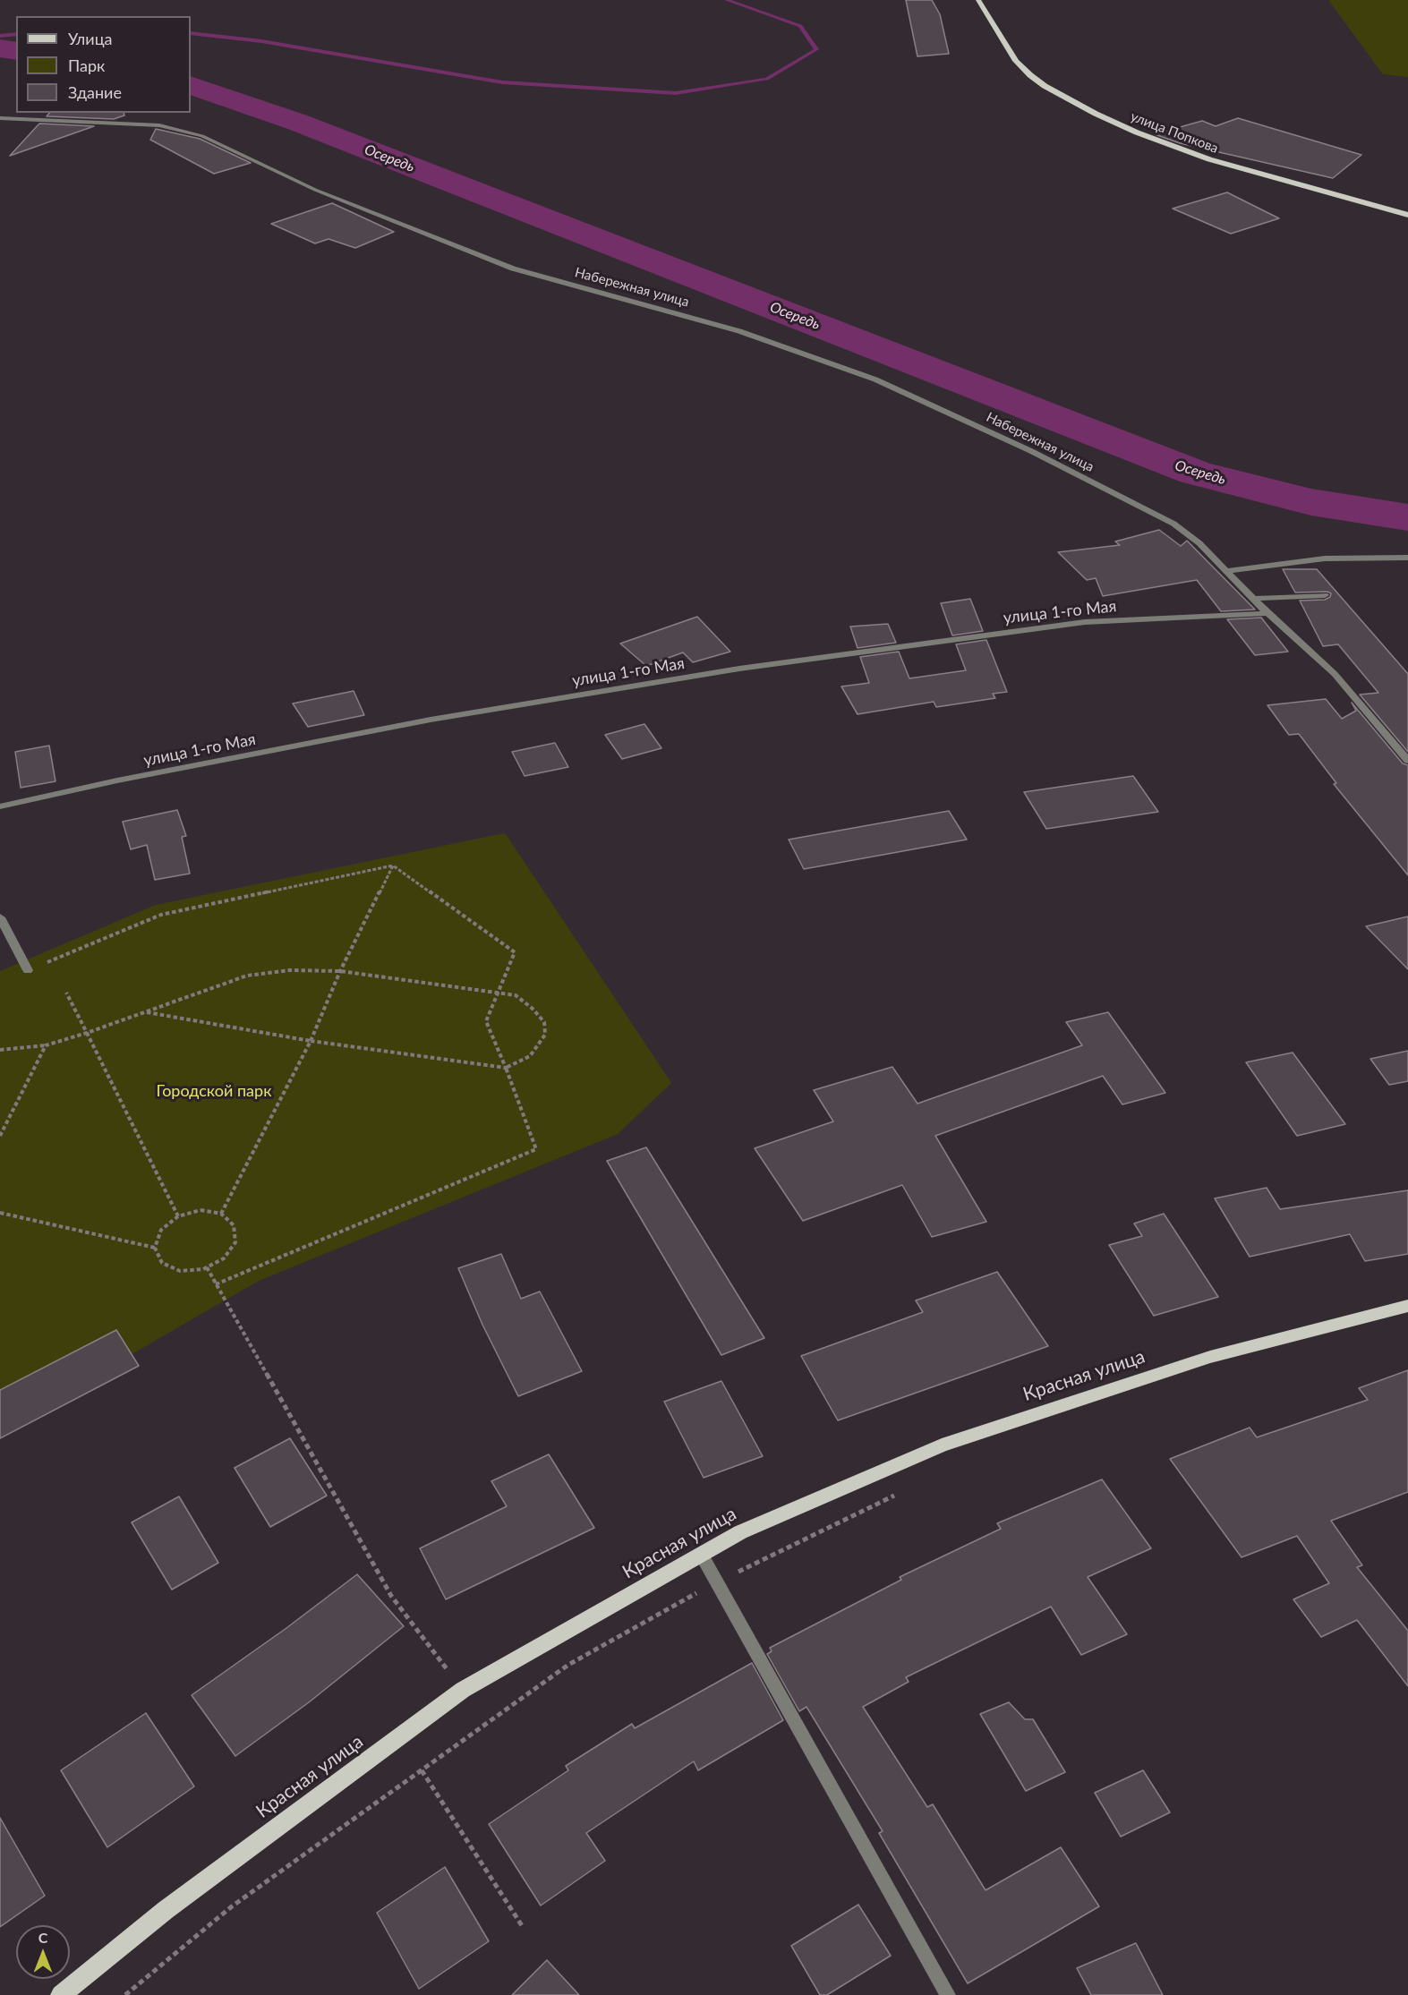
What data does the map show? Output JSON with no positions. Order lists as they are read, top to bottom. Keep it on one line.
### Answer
{"streets":{"main road":["улица Попкова","Красная улица"],"street":["Набережная улица","улица 1-го Мая"]},"crossings":[["Набережная улица","улица 1-го Мая"]],"water":["Осередь"],"parks":["Городской парк"],"legend":["Улица","Парк","Здание"],"north":"top"}
